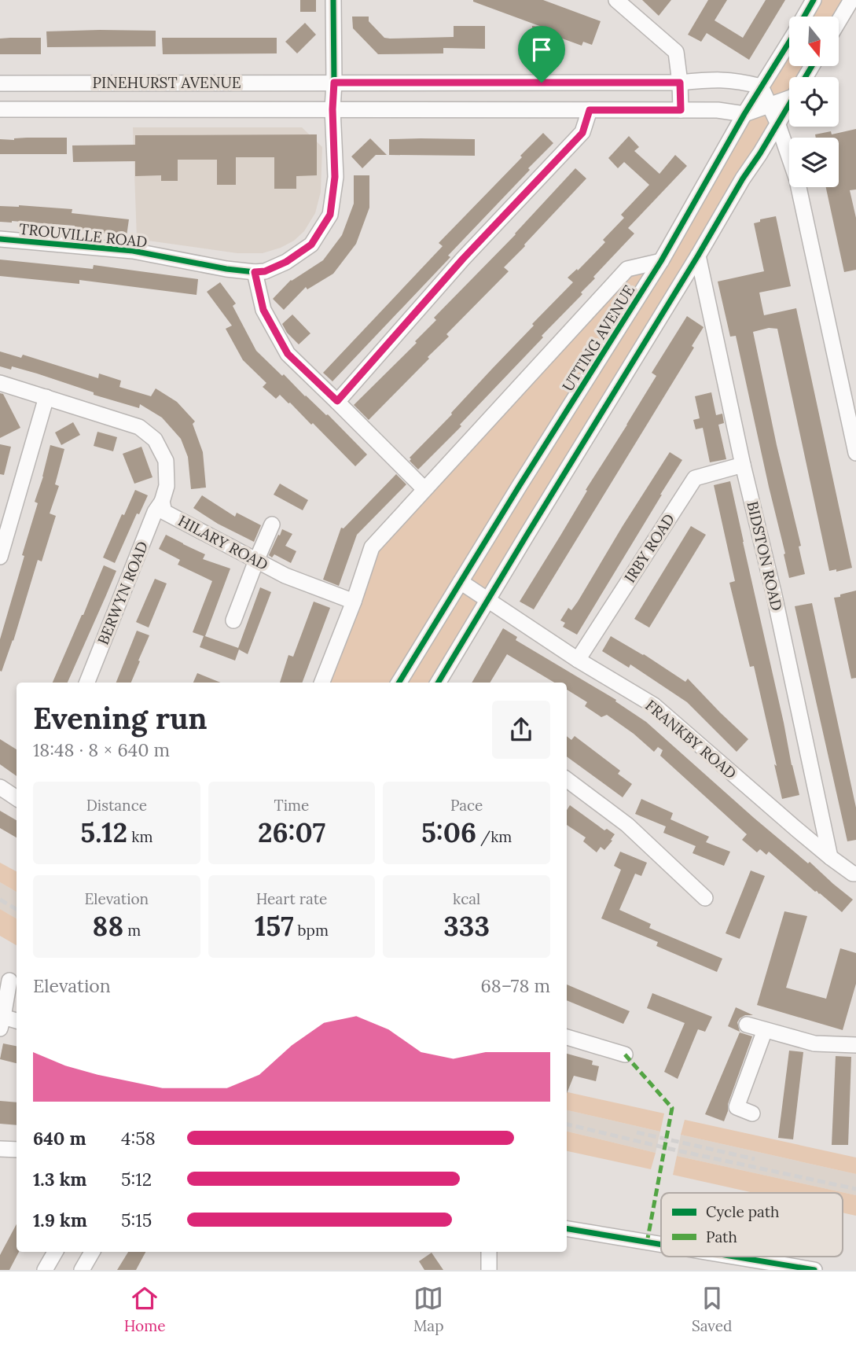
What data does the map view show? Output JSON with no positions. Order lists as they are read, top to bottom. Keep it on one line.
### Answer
{"streets":{"street":["PINEHURST AVENUE","TROUVILLE ROAD","UTTING AVENUE","HILARY ROAD","IRBY ROAD","BIDSTON ROAD","BERWYN ROAD","FRANKBY ROAD"]},"crossings":[["PINEHURST AVENUE","TROUVILLE ROAD"],["PINEHURST AVENUE","UTTING AVENUE"],["UTTING AVENUE","HILARY ROAD"],["UTTING AVENUE","FRANKBY ROAD"],["HILARY ROAD","BERWYN ROAD"],["IRBY ROAD","BIDSTON ROAD"],["IRBY ROAD","FRANKBY ROAD"],["BIDSTON ROAD","FRANKBY ROAD"]],"legend":["Cycle path","Path"],"north":"bottom","page":{"heading":["Evening run","18:48 · 8 × 640 m"],"stats":[["Distance","5.12 km"],["Time","26:07"],["Pace","5:06 /km"],["Elevation","88 m"],["Heart rate","157 bpm"],["kcal","333"]],"chart":["Elevation","68–78 m"],"list":[{"name":"640 m","note":"4:58"},{"name":"1.3 km","note":"5:12"},{"name":"1.9 km","note":"5:15"}],"tabs":["Home","Map","Saved"]}}
